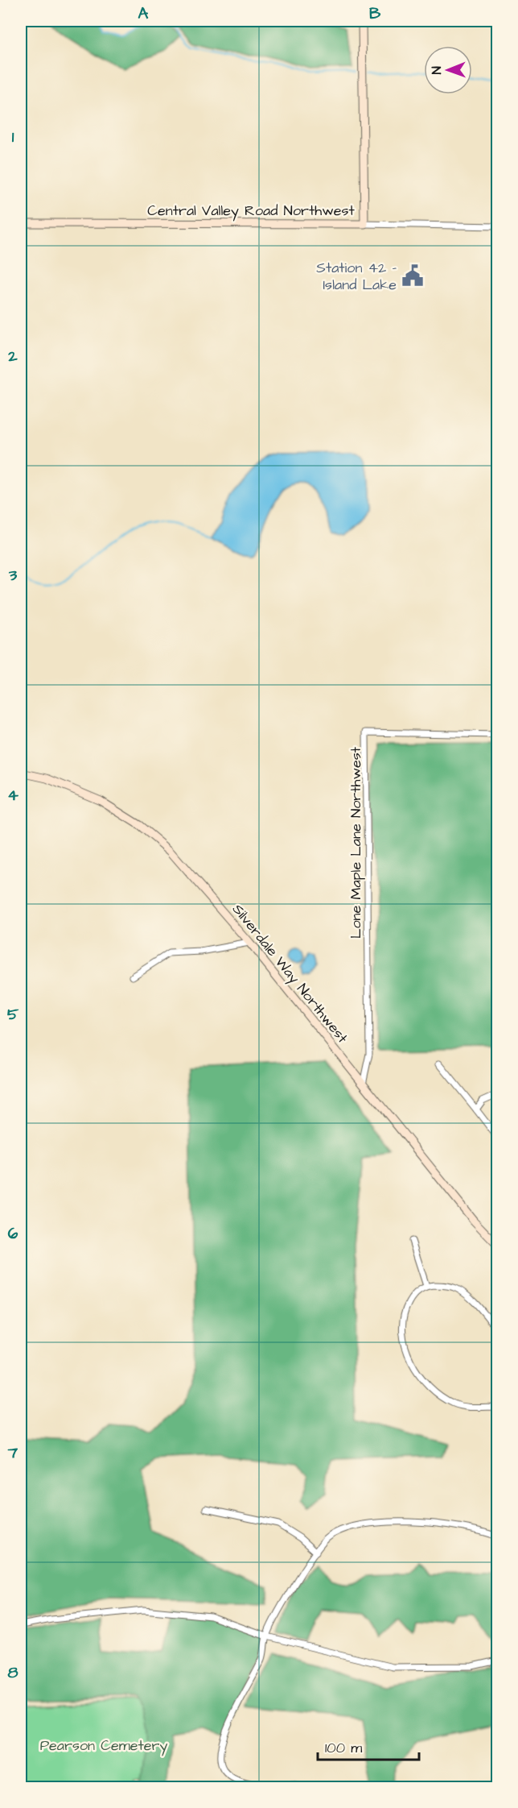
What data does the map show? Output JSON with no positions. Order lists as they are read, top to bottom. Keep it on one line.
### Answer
{"streets":{"main road":["Central Valley Road Northwest","Silverdale Way Northwest"],"street":["Lone Maple Lane Northwest"]},"crossings":[["Lone Maple Lane Northwest","Silverdale Way Northwest"]],"parks":["Pearson Cemetery"],"places":{"public building":["Station 42 - Island Lake"]},"scale_bar":"100 m","north":"left","grid":{"columns":["A","B"],"rows":["1","2","3","4","5","6","7","8"]}}
